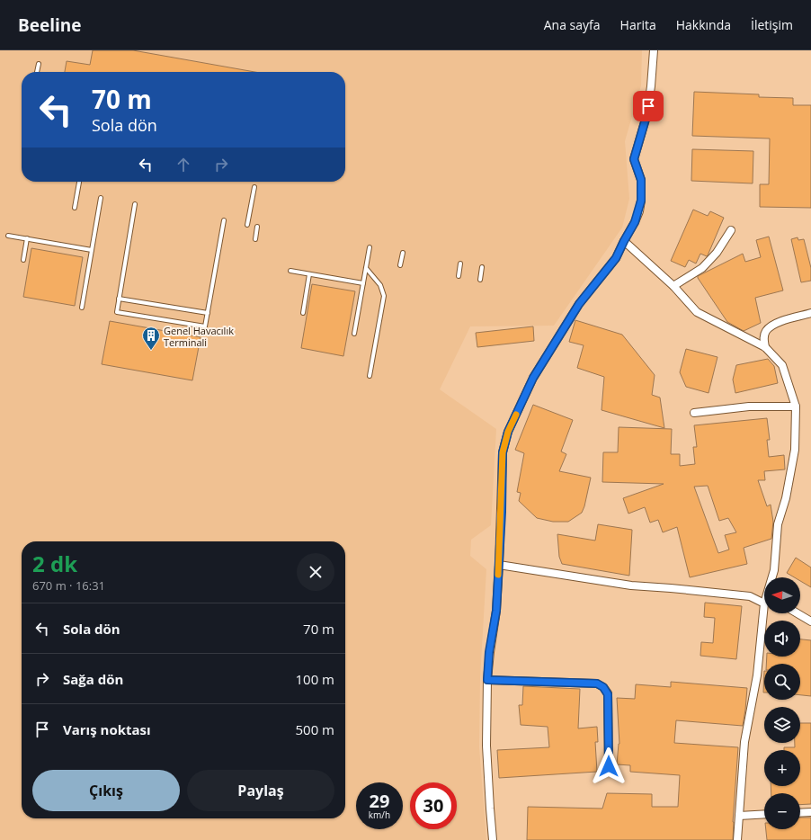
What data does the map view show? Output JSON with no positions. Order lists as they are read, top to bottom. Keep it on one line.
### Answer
{"places":{"building":["Genel Havacılık Terminali"]},"north":"left","page":{"header":"Beeline","nav":["Ana sayfa","Harita","Hakkında","İletişim"],"turn":["70 m","Sola dön"],"heading":["2 dk","670 m · 16:31"],"map_buttons":["+","−"],"list":[{"name":"Sola dön","value":"70 m"},{"name":"Sağa dön","value":"100 m"},{"name":"Varış noktası","value":"500 m"}],"buttons":["Çıkış","Paylaş"],"speed":"29 km/h","limit":"30"}}
